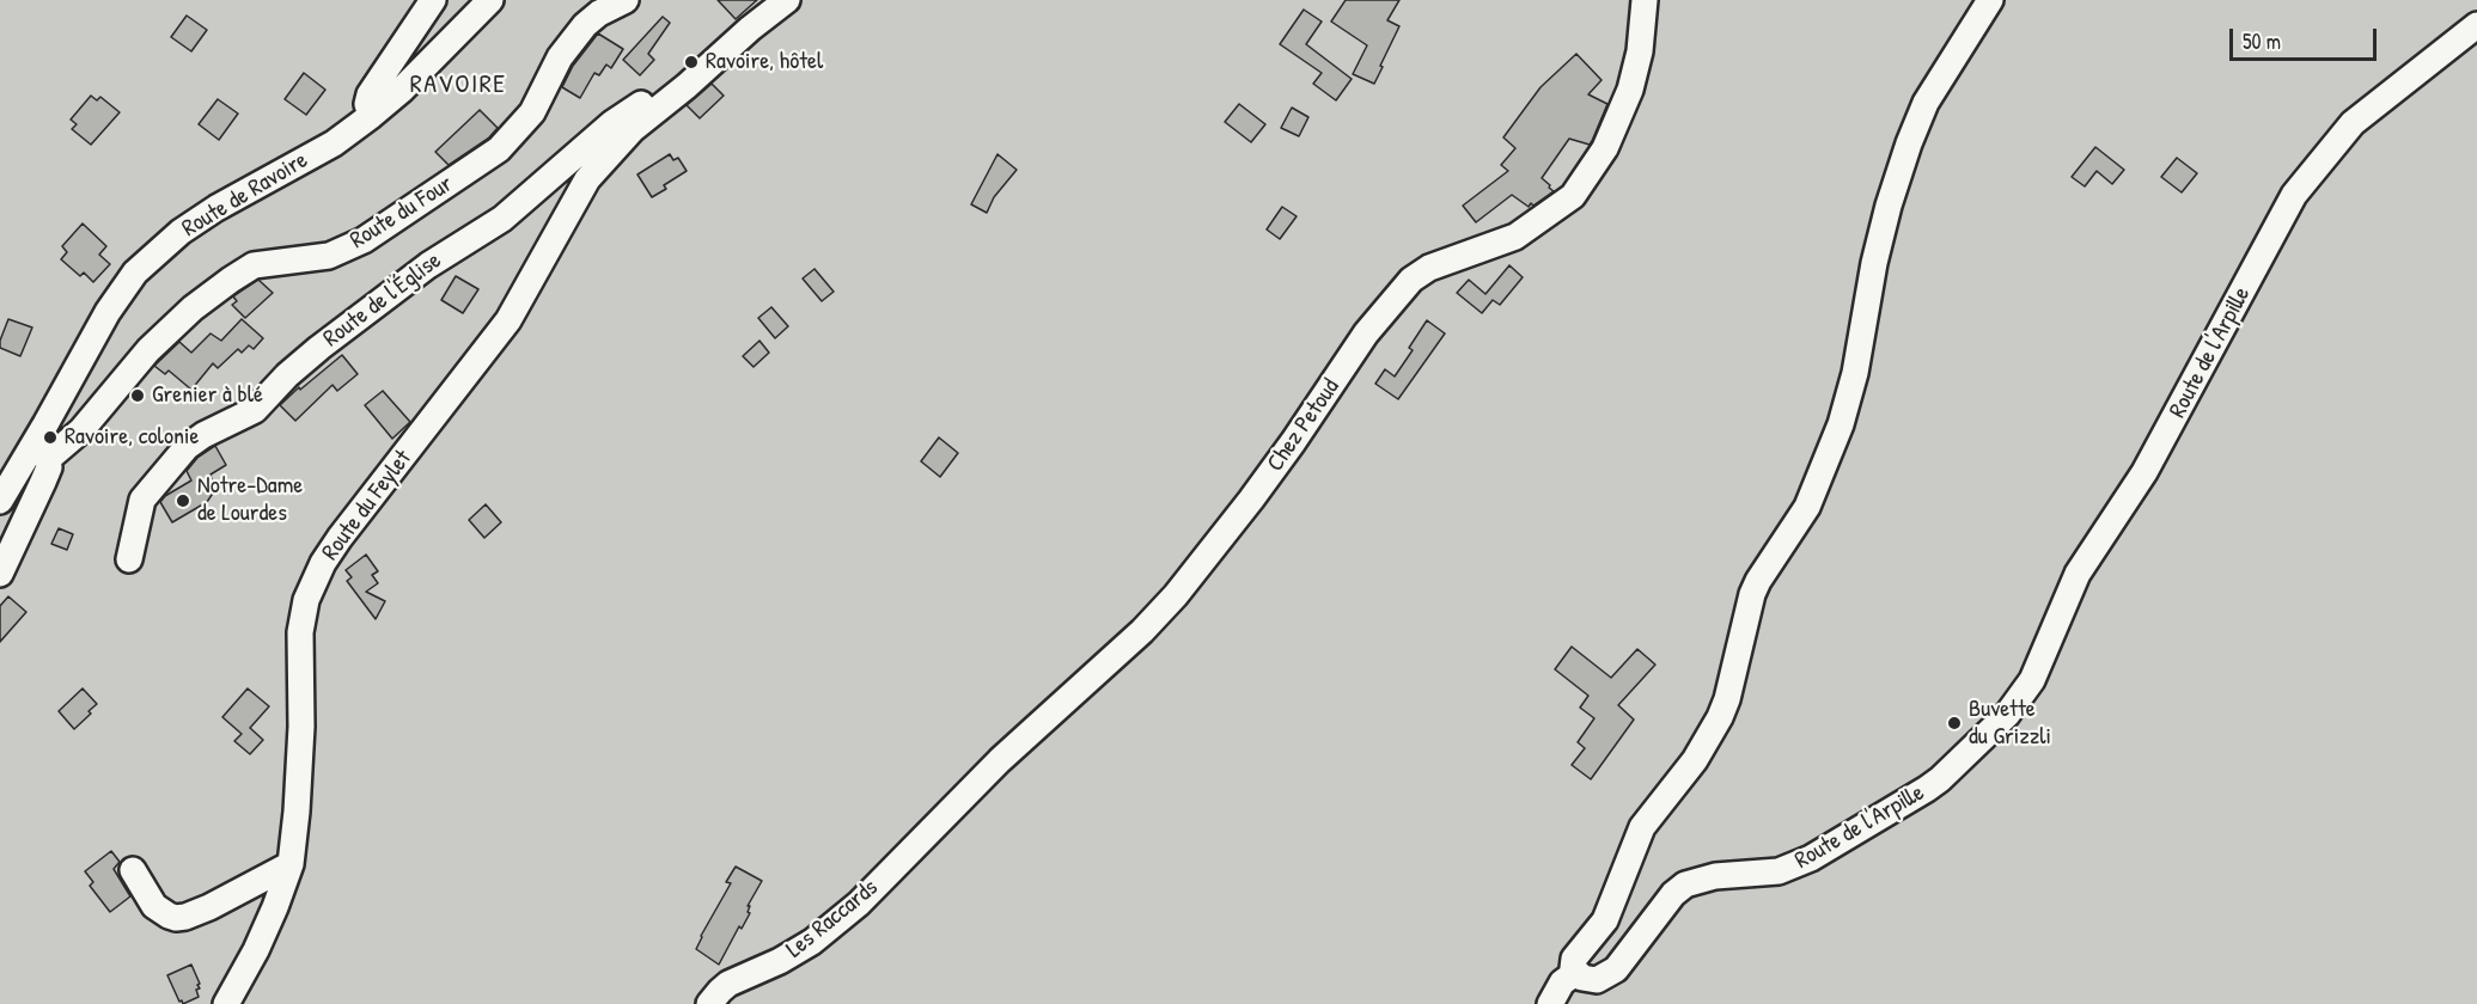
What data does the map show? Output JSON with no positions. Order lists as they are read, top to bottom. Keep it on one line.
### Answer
{"streets":{"street":["Route de Ravoire","Route du Four","Route de l'Église","Route de l'Arpille","Chez Petoud","Route du Feylet","Les Raccards"]},"crossings":[["Route de Ravoire","Route du Four"],["Route de l'Église","Route du Feylet"],["Chez Petoud","Les Raccards"]],"districts":["RAVOIRE"],"places":["Ravoire, hôtel","Grenier à blé","Ravoire, colonie","Notre-Dame de Lourdes","Buvette du Grizzli"],"scale_bar":"50 m"}
